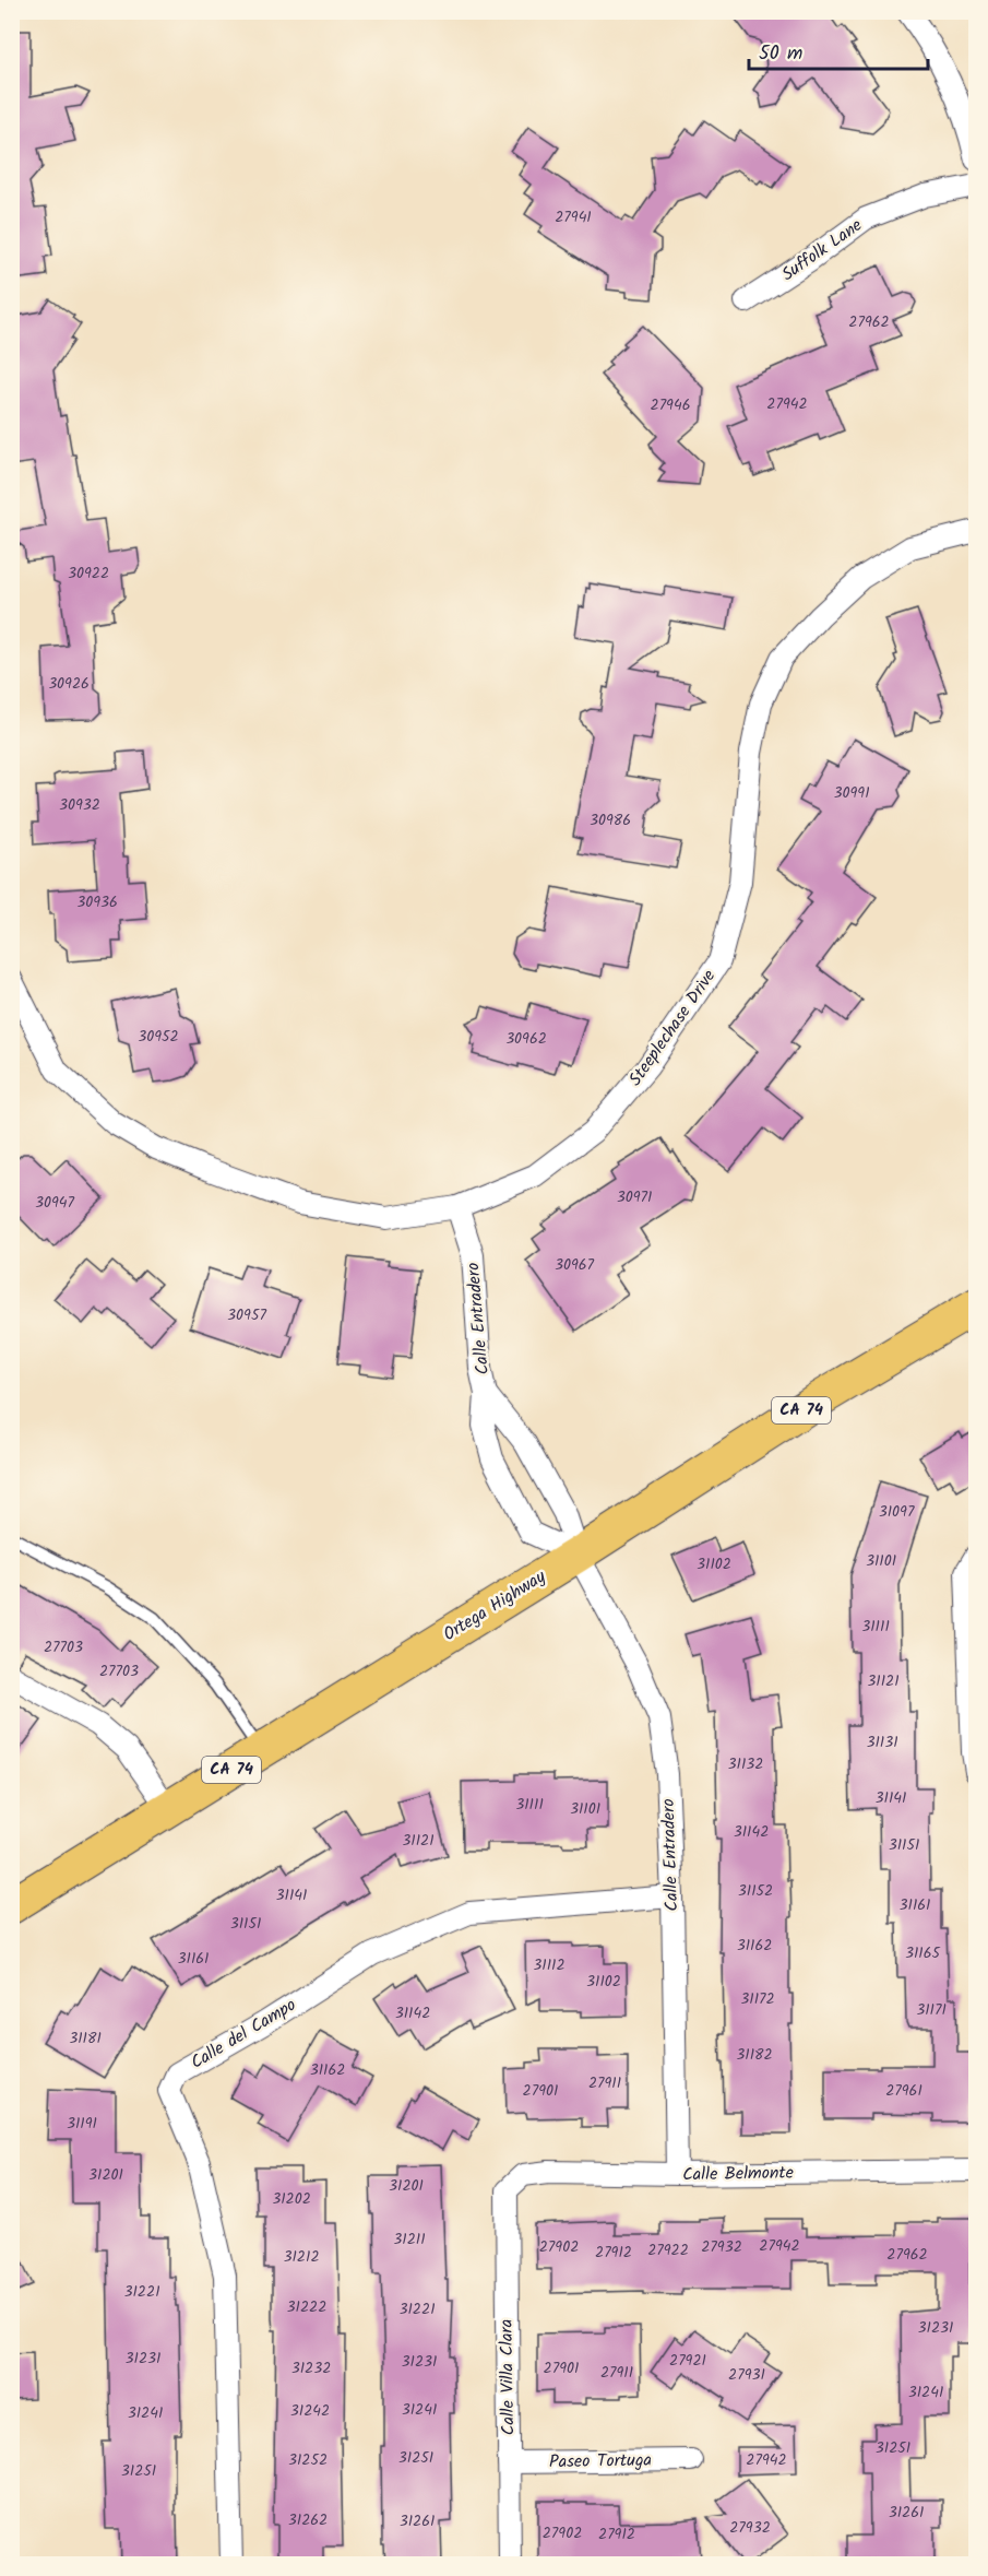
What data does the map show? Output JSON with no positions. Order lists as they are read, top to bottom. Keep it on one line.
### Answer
{"streets":{"main road":["CA 74","Ortega Highway"],"street":["Suffolk Lane","Steeplechase Drive","Calle Entradero","Calle del Campo","Calle Belmonte","Calle Villa Clara","Paseo Tortuga"]},"crossings":[["Steeplechase Drive","Calle Entradero"],["Calle Entradero","Ortega Highway"],["Calle Entradero","Calle del Campo"],["Calle Entradero","Calle Belmonte"],["Calle Belmonte","Calle Villa Clara"],["Calle Villa Clara","Paseo Tortuga"]],"house_numbers":["27941","27962","27942","27946","30922","30926","30991","30932","30986","30936","30952","30962","30971","30947","30967","30957","31097","31101","31102","31111","27703","27703","31121","31131","31132","31141","31111","31101","31142","31121","31151","31152","31141","31161","31151","31162","31165","31161","31112","31102","31172","31171","31142","31181","31182","31162","27911","27901","27961","31191","31201","31201","31202","31211","27942","27902","27932","27922","27912","27962","31212","31221","31222","31221","31231","31231","27921","31231","31232","27901","27911","27931","31241","31241","31242","31241","31251","31251","31252","27942","31251","31261","31262","31261","27932","27902","27912"],"scale_bar":"50 m"}
